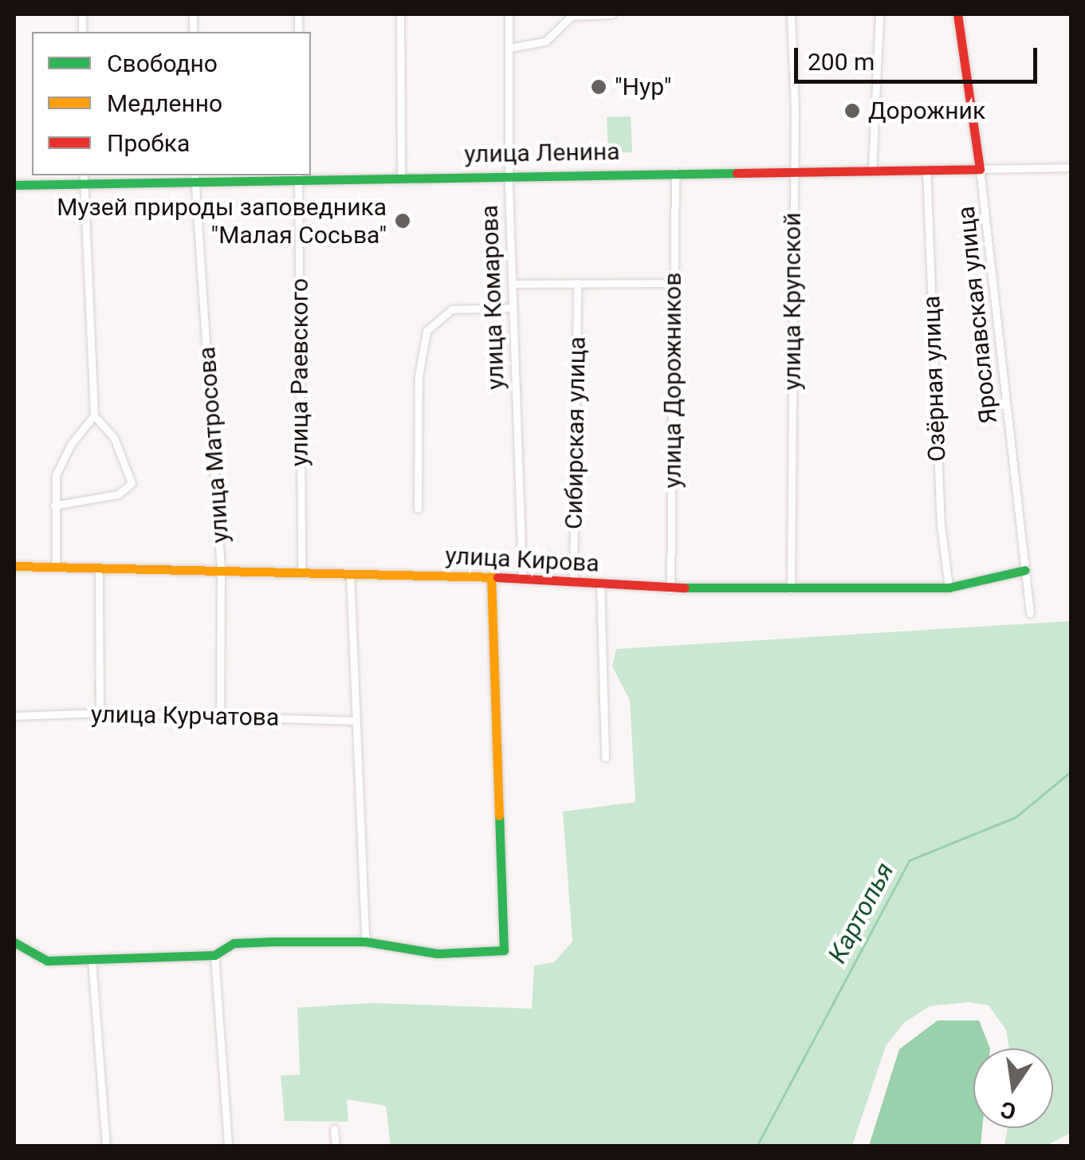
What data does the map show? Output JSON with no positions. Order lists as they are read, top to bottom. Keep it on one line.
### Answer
{"streets":{"street":["улица Ленина","улица Комарова","улица Крупской","Ярославская улица","улица Раевского","Озёрная улица","улица Дорожников","Сибирская улица","улица Матросова","улица Кирова","улица Курчатова"]},"crossings":[["улица Ленина","улица Комарова"],["улица Ленина","улица Крупской"],["улица Ленина","Ярославская улица"],["улица Ленина","улица Раевского"],["улица Ленина","Озёрная улица"],["улица Ленина","улица Дорожников"],["улица Ленина","улица Матросова"],["улица Комарова","улица Кирова"],["улица Крупской","улица Кирова"],["Ярославская улица","улица Кирова"],["улица Раевского","улица Кирова"],["Озёрная улица","улица Кирова"],["улица Дорожников","улица Кирова"],["Сибирская улица","улица Кирова"],["улица Матросова","улица Кирова"],["улица Матросова","улица Курчатова"]],"water":["Картопья"],"places":["\"Нур\"","Дорожник","Музей природы заповедника \"Малая Сосьва\""],"legend":["Свободно","Медленно","Пробка"],"scale_bar":"200 m","north":"bottom"}
